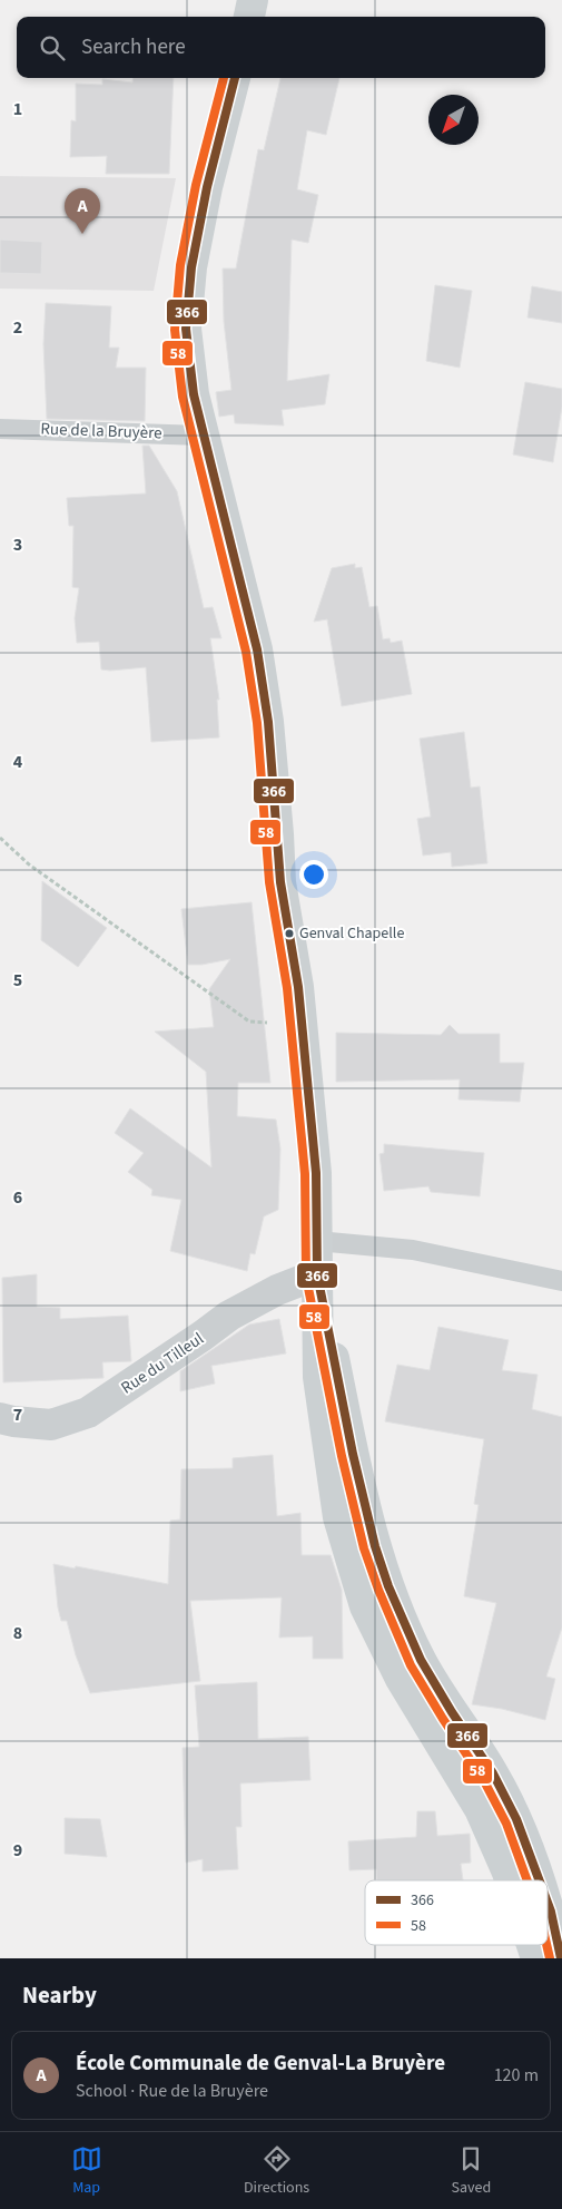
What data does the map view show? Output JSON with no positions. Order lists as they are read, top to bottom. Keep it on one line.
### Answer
{"streets":{"street":["Rue du Tilleul"],"lane":["Rue de la Bruyère"]},"places":["Genval Chapelle"],"lines":["transit line 366","transit line 58"],"legend":["366","58"],"north":"bottom left","page":{"search":"Search here","pins":"A","heading":"Nearby","list":[{"mark":"A","name":"École Communale de Genval-La Bruyère","note":"School · Rue de la Bruyère","value":"120 m"}],"nav":["Map","Directions","Saved"]},"grid":{"rows":["1","2","3","4","5","6","7","8","9"]}}
